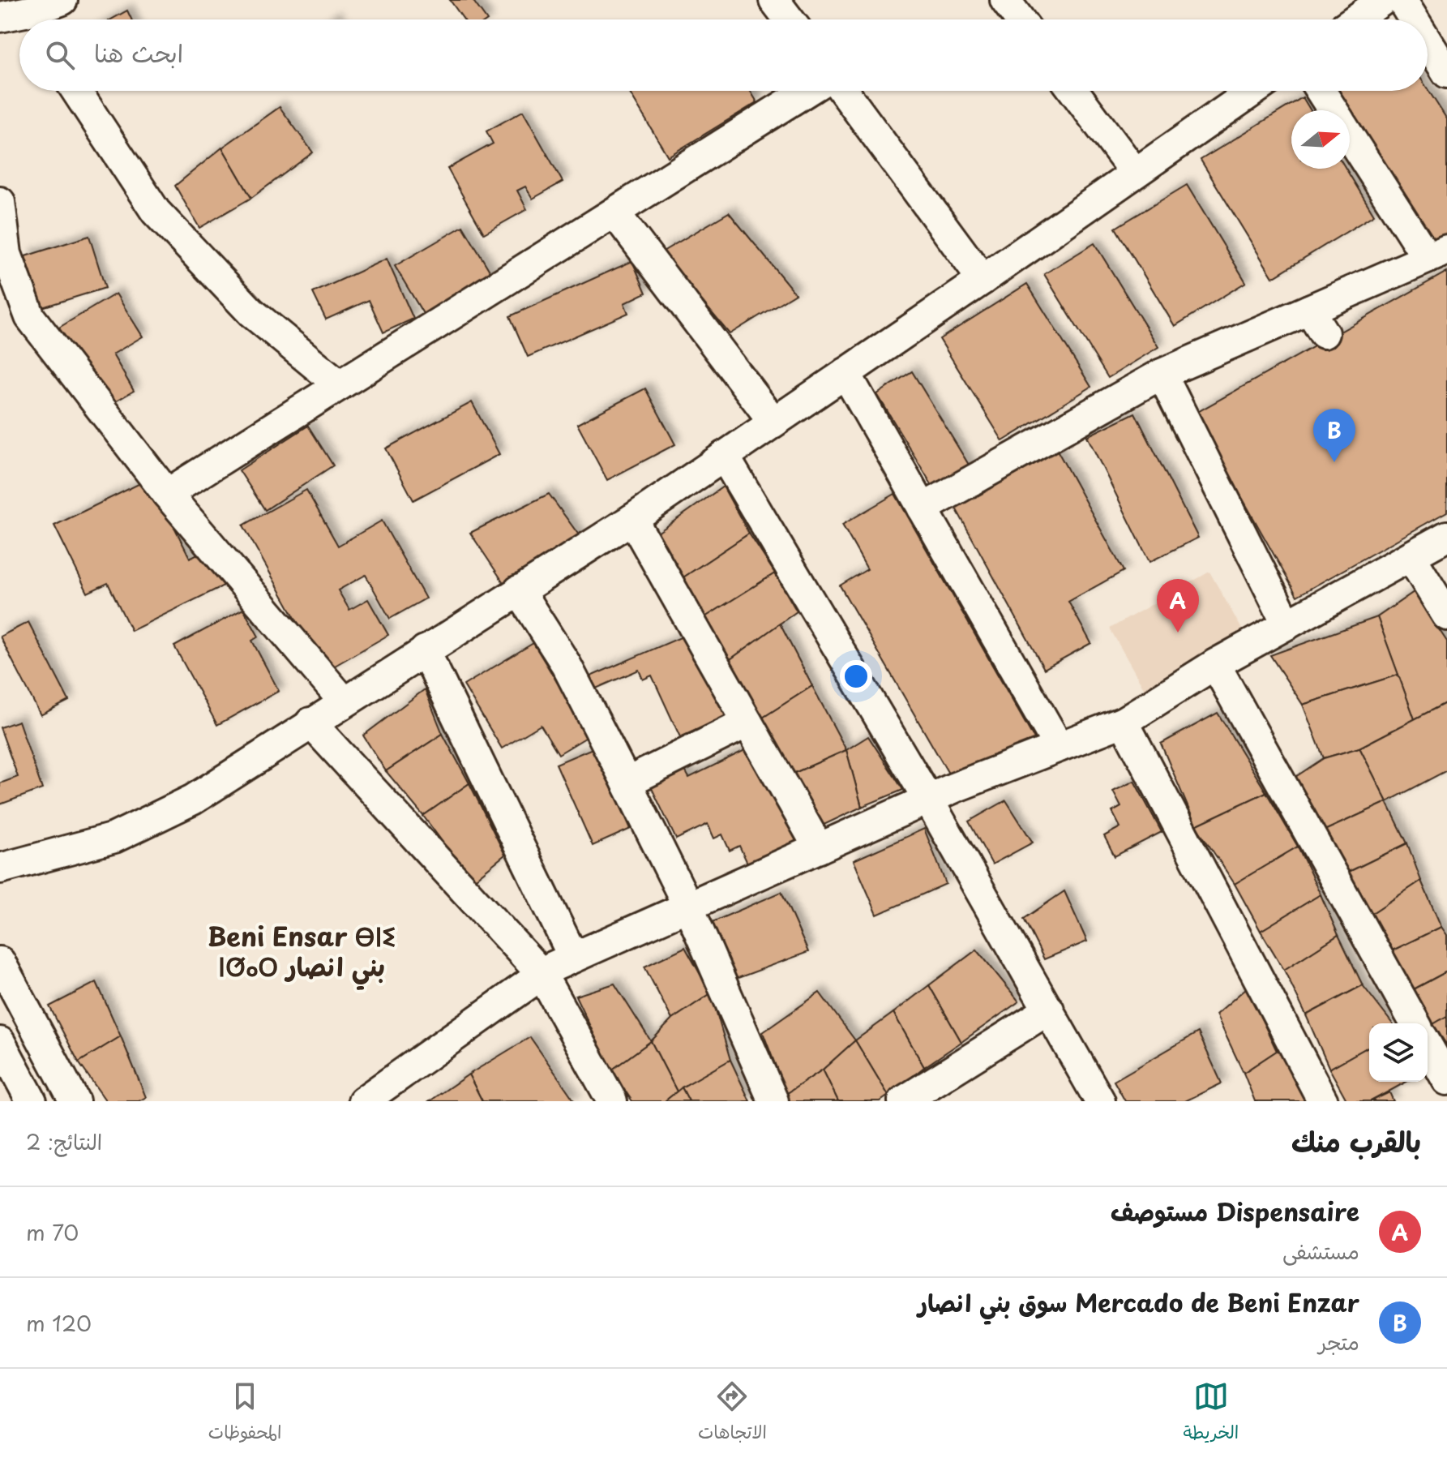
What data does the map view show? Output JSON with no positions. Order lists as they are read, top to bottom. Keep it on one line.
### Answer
{"districts":["Beni Ensar ⴱⵏⵉ ⵏⵚⴰⵔ بني انصار"],"north":"right","page":{"search":"ابحث هنا","pins":["B","A"],"heading":["بالقرب منك","النتائج: 2"],"list":[{"mark":"A","name":"Dispensaire مستوصف","note":"مستشفى","value":"70 m"},{"mark":"B","name":"Mercado de Beni Enzar سوق بني انصار","note":"متجر","value":"120 m"}],"nav":["الخريطة","الاتجاهات","المحفوظات"]}}
